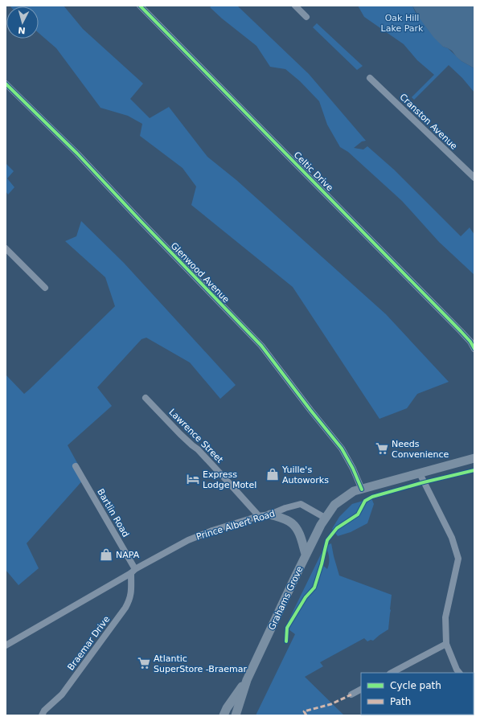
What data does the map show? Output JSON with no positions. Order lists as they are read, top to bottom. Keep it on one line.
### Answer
{"streets":{"main road":["Grahams Grove"],"street":["Cranston Avenue","Celtic Drive","Glenwood Avenue","Lawrence Street","Bartlin Road","Prince Albert Road","Braemar Drive"]},"crossings":[["Lawrence Street","Prince Albert Road"],["Bartlin Road","Prince Albert Road"],["Bartlin Road","Braemar Drive"],["Prince Albert Road","Grahams Grove"],["Prince Albert Road","Braemar Drive"]],"parks":["Oak Hill Lake Park"],"places":{"supermarket":["Needs Convenience","Atlantic SuperStore -Braemar"],"shop":["Yuille's Autoworks","NAPA"],"hotel":["Express Lodge Motel"]},"legend":["Cycle path","Path"],"north":"bottom"}
